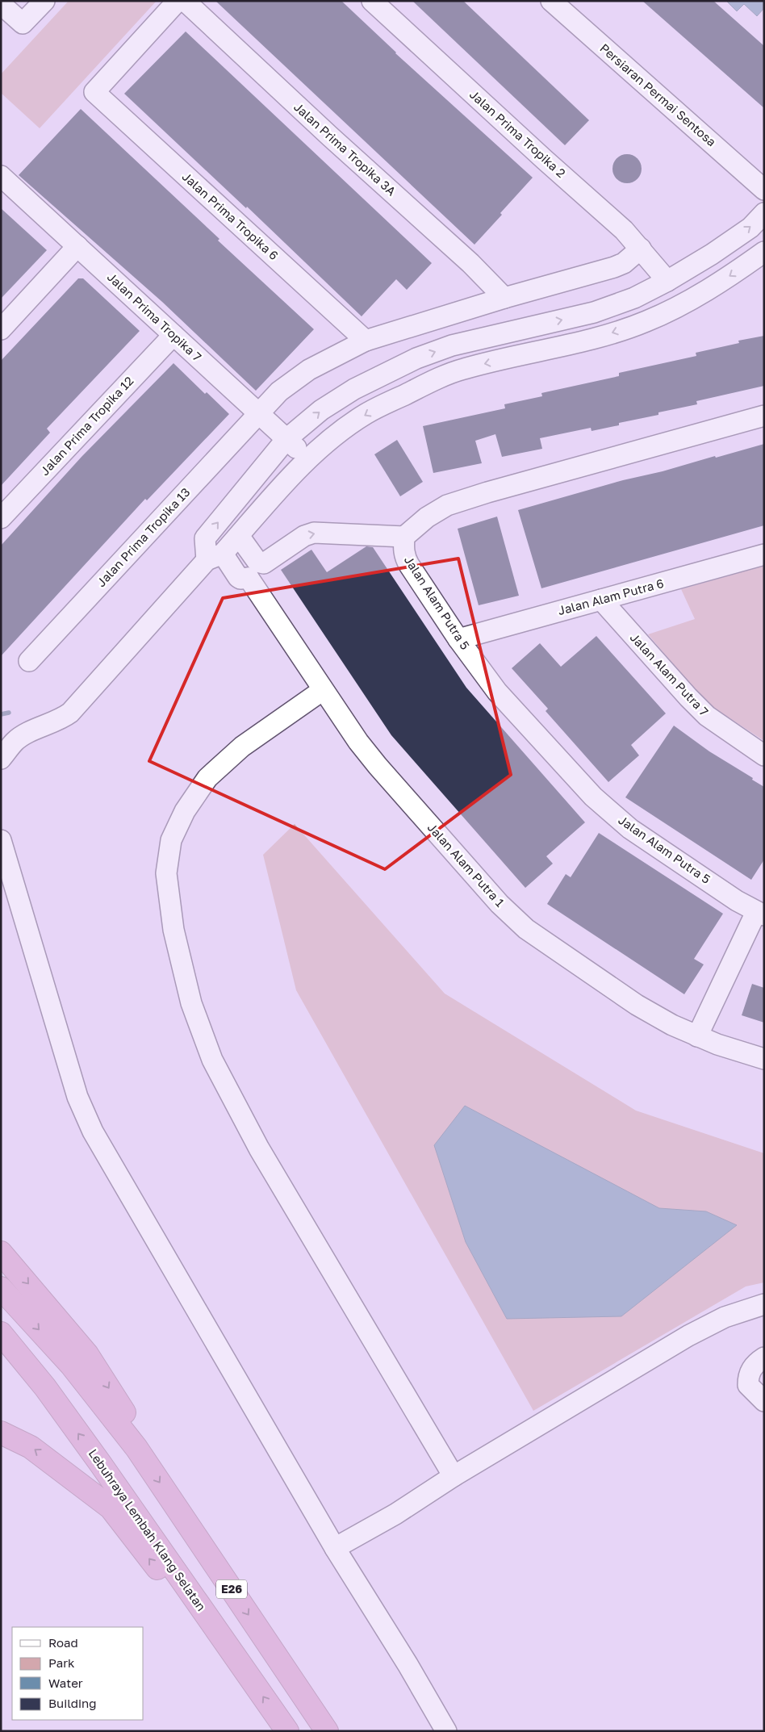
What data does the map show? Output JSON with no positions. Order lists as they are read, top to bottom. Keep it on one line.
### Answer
{"streets":{"highway":["Lebuhraya Lembah Klang Selatan","E26"],"street":["Persiaran Permai Sentosa","Jalan Prima Tropika 2","Jalan Prima Tropika 3A","Jalan Prima Tropika 6","Jalan Prima Tropika 7","Jalan Prima Tropika 12","Jalan Prima Tropika 13","Jalan Alam Putra 6","Jalan Alam Putra 5","Jalan Alam Putra 7","Jalan Alam Putra 1"]},"crossings":[["Jalan Prima Tropika 2","Jalan Prima Tropika 13"],["Jalan Prima Tropika 3A","Jalan Prima Tropika 13"],["Jalan Prima Tropika 6","Jalan Prima Tropika 13"],["Jalan Prima Tropika 7","Jalan Prima Tropika 12"],["Jalan Prima Tropika 7","Jalan Prima Tropika 13"],["Jalan Alam Putra 6","Jalan Alam Putra 5"],["Jalan Alam Putra 6","Jalan Alam Putra 7"]],"legend":["Road","Park","Water","Building"]}
